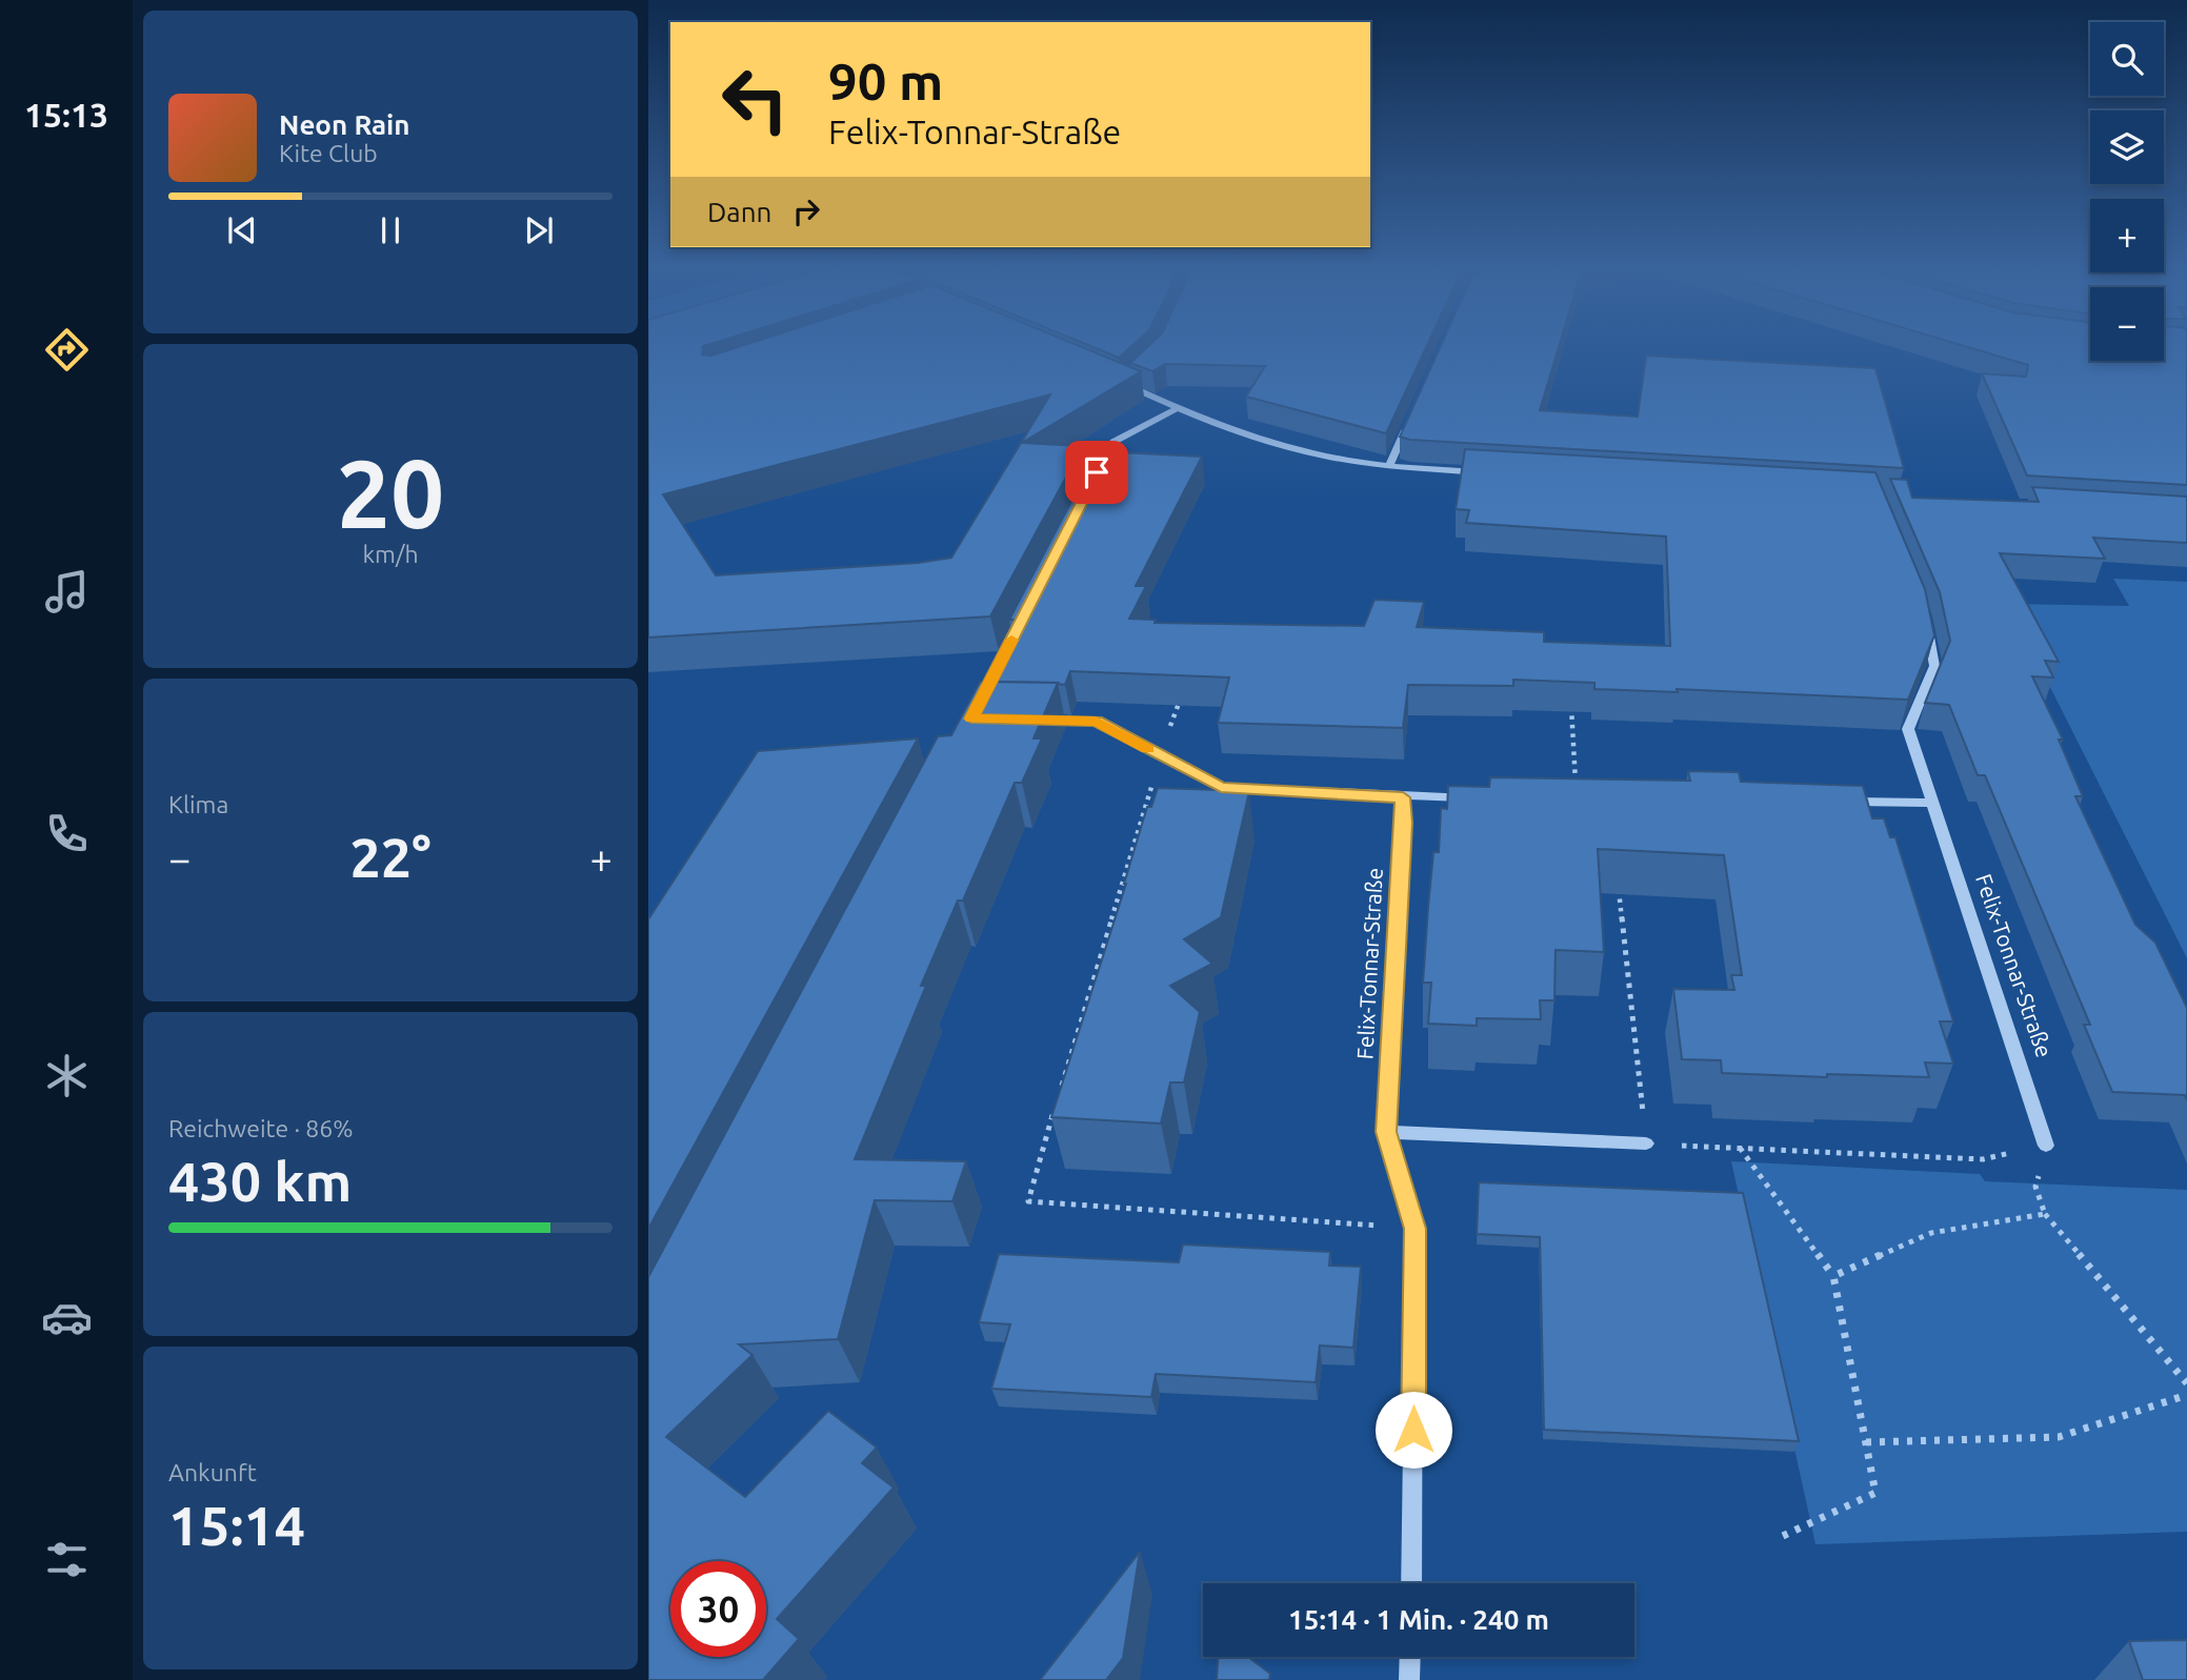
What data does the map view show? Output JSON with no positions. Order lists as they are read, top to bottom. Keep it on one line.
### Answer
{"streets":{"street":["Felix-Tonnar-Straße"]},"page":{"tabs":"15:13","map_buttons":["+","−"],"turn":["90 m","Felix-Tonnar-Straße"],"song":["Neon Rain","Kite Club"],"then":"Dann","tile":[["20","km/h"],"Klima",["Reichweite · 86%","430 km"],["Ankunft","15:14"]],"heat":["−","22°","+"],"limit":"30","trip":"15:14 · 1 Min. · 240 m"}}
